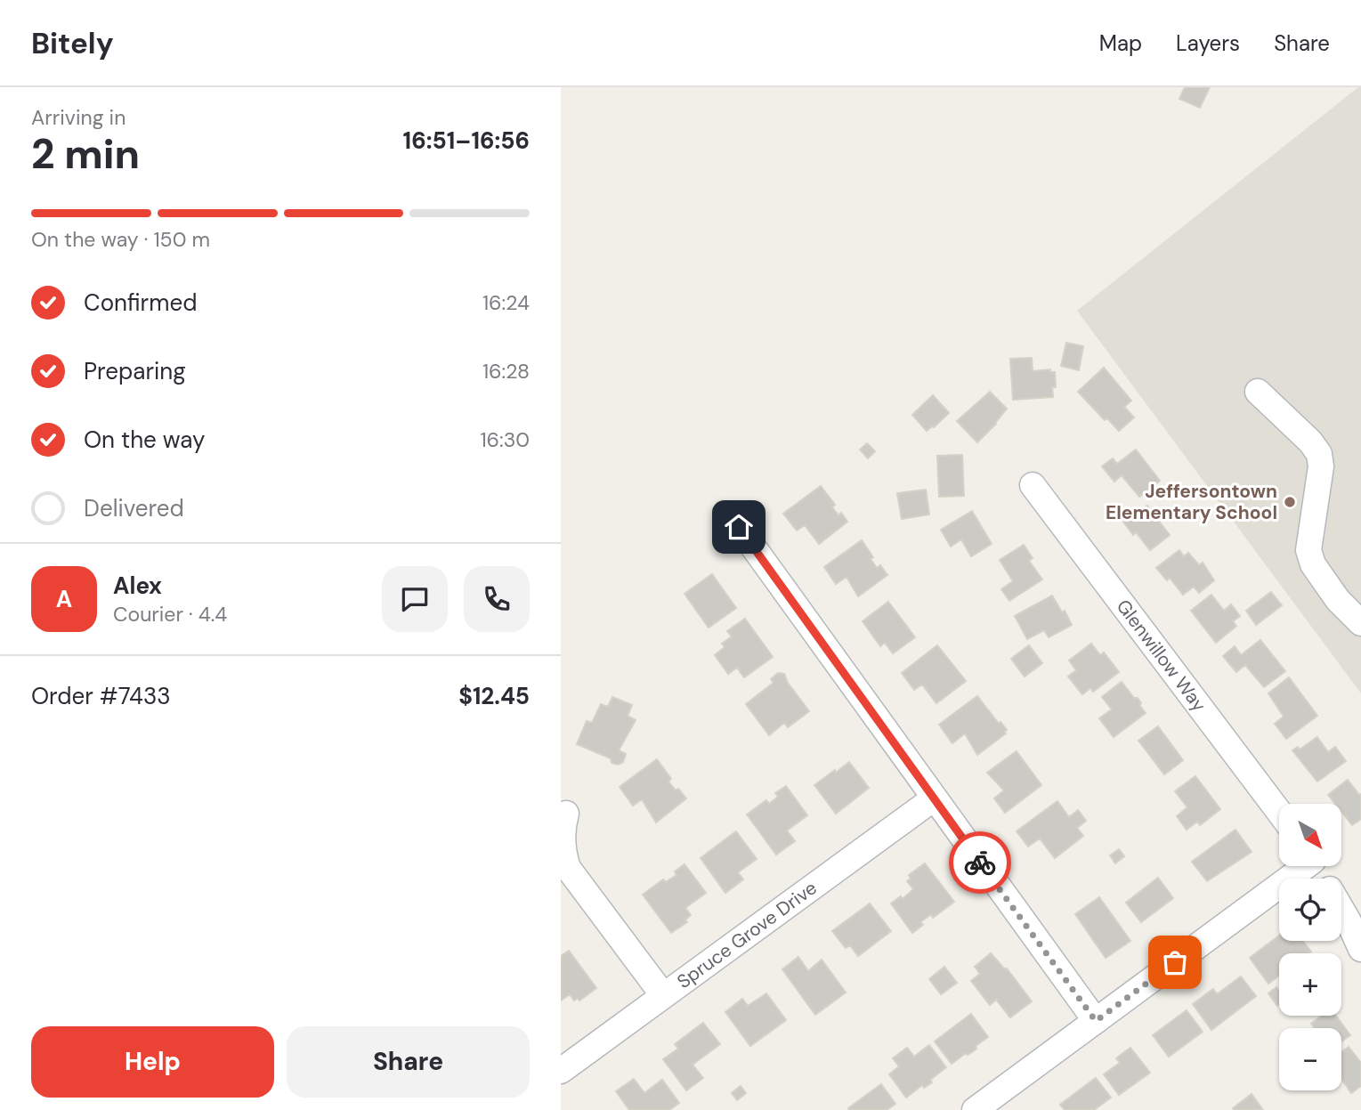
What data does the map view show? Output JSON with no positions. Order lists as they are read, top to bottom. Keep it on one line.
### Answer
{"streets":{"street":["Glenwillow Way","Spruce Grove Drive"]},"places":["Jeffersontown Elementary School"],"north":"bottom right","page":{"header":"Bitely","nav":["Map","Layers","Share"],"heading":["2 min","Arriving in","16:51–16:56"],"panel":["Alex","Courier · 4.4","Order #7433","$12.45"],"bar":"On the way · 150 m","list":[["Confirmed","16:24"],["Preparing","16:28"],["On the way","16:30"],"Delivered"],"round":"A","map_buttons":["+","−"],"buttons":["Help","Share"]}}
